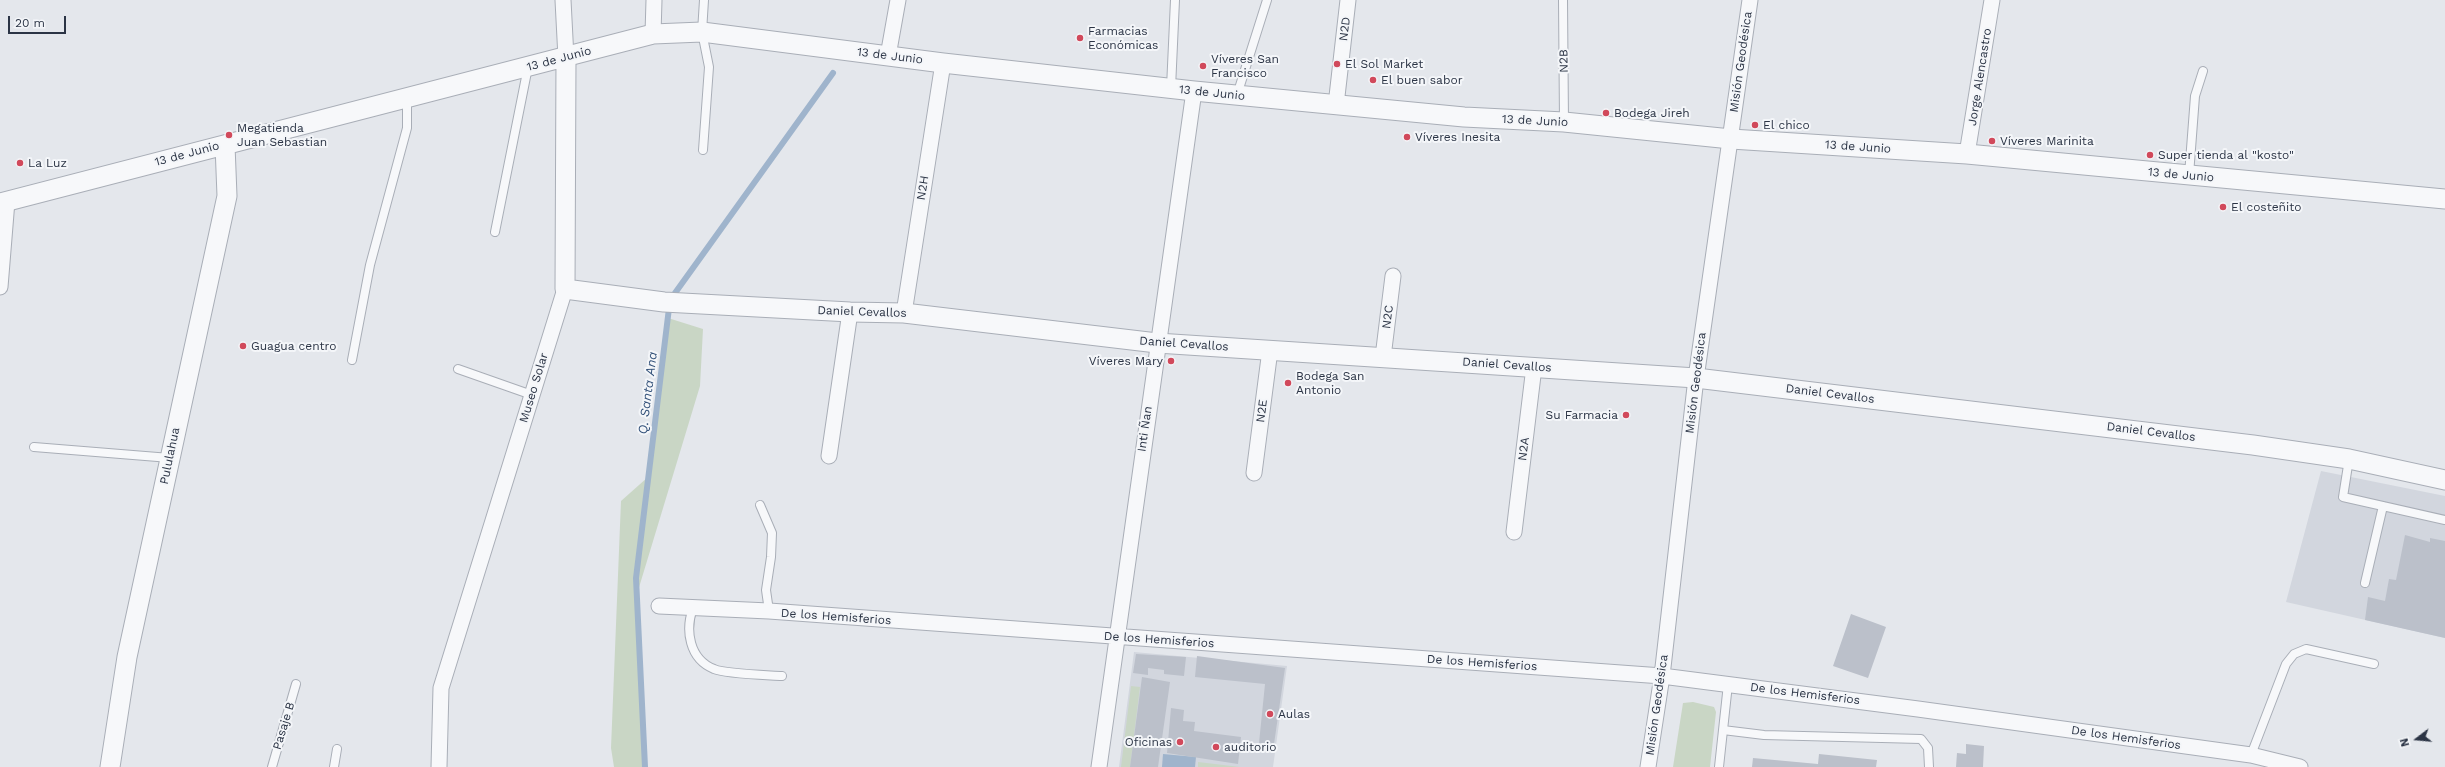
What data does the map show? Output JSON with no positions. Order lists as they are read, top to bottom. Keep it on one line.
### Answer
{"streets":{"street":["N2D","13 de Junio","Misión Geodésica","Jorge Alencastro","N2H","Daniel Cevallos","N2C","Museo Solar","N2E","Inti Ñan","N2A","Pululahua","De los Hemisferios"],"lane":["N2B","Pasaje B"]},"crossings":[["N2D","13 de Junio"],["13 de Junio","N2B"],["13 de Junio","Misión Geodésica"],["13 de Junio","Jorge Alencastro"],["13 de Junio","N2H"],["13 de Junio","Museo Solar"],["13 de Junio","Inti Ñan"],["13 de Junio","Pululahua"],["Misión Geodésica","Daniel Cevallos"],["Misión Geodésica","De los Hemisferios"],["N2H","Daniel Cevallos"],["Daniel Cevallos","N2C"],["Daniel Cevallos","Museo Solar"],["Daniel Cevallos","N2E"],["Daniel Cevallos","Inti Ñan"],["Daniel Cevallos","N2A"],["Inti Ñan","De los Hemisferios"]],"water":["Q. Santa Ana"],"places":["Farmacias Económicas","El Sol Market","Víveres San Francisco","El buen sabor","Bodega Jireh","El chico","Megatienda Juan Sebastian","Víveres Inesita","Víveres Marinita","Super tienda al \"kosto\"","La Luz","El costeñito","Guagua centro","Víveres Mary","Bodega San Antonio","Su Farmacia","Aulas","Oficinas","auditorio"],"scale_bar":"20 m","north":"left"}
